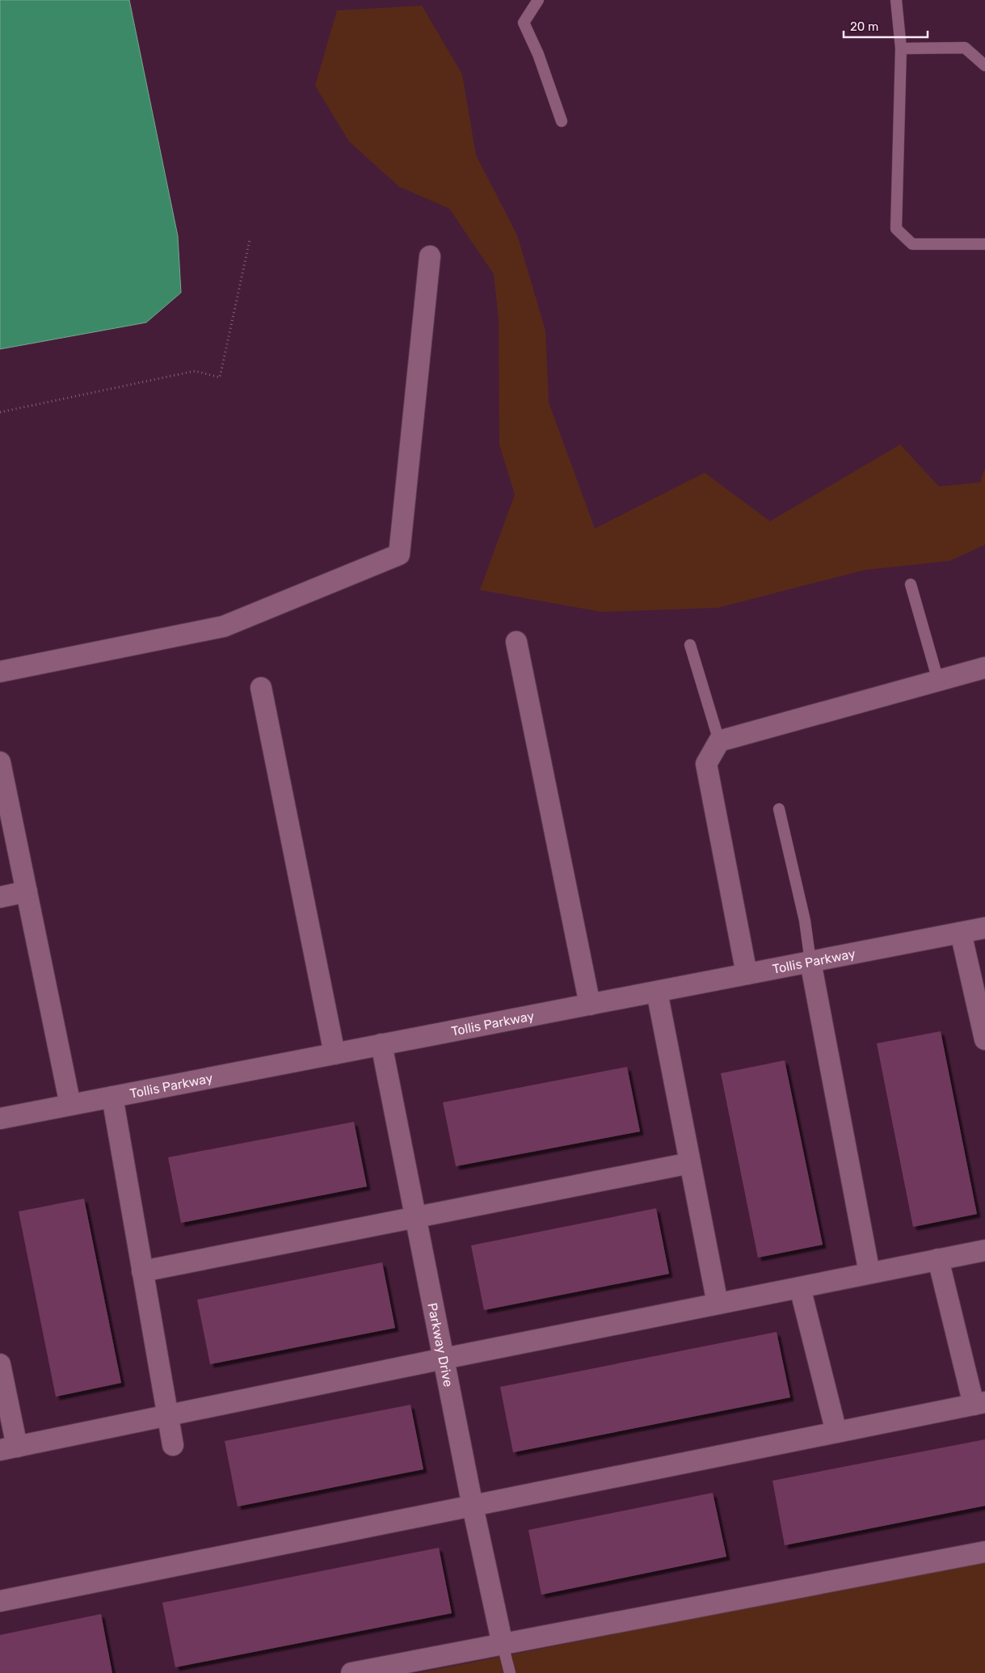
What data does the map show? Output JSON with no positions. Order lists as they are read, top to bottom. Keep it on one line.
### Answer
{"streets":{"street":["Tollis Parkway","Parkway Drive"]},"crossings":[["Tollis Parkway","Parkway Drive"]],"scale_bar":"20 m"}
